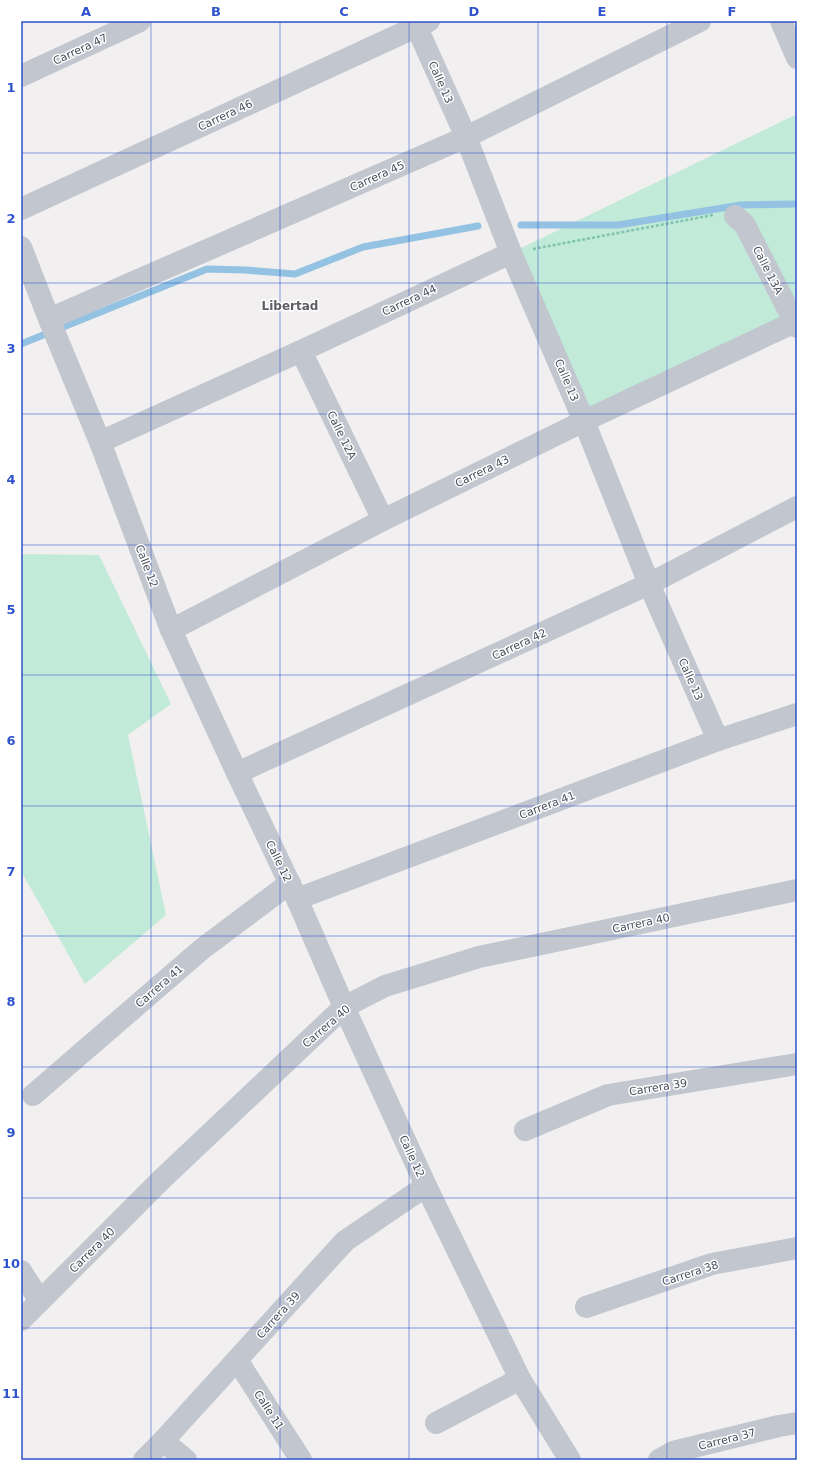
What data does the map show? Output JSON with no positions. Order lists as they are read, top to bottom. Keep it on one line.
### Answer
{"streets":{"street":["Carrera 47","Calle 13","Carrera 46","Carrera 45","Calle 13A","Carrera 44","Calle 12A","Carrera 43","Calle 12","Carrera 42","Carrera 41","Carrera 40","Carrera 39","Carrera 38","Calle 11","Carrera 37"]},"crossings":[["Calle 13","Carrera 46"],["Calle 13","Carrera 45"],["Calle 13","Carrera 44"],["Calle 13","Carrera 43"],["Calle 13","Carrera 42"],["Calle 13","Carrera 41"],["Carrera 45","Calle 12"],["Calle 13A","Carrera 43"],["Carrera 44","Calle 12A"],["Carrera 44","Calle 12"],["Calle 12A","Carrera 43"],["Carrera 43","Calle 12"],["Calle 12","Carrera 42"],["Calle 12","Carrera 41"],["Calle 12","Carrera 40"],["Calle 12","Carrera 39"],["Carrera 39","Calle 11"]],"districts":["Libertad"],"grid":{"columns":["A","B","C","D","E","F"],"rows":["1","2","3","4","5","6","7","8","9","10","11"]}}
